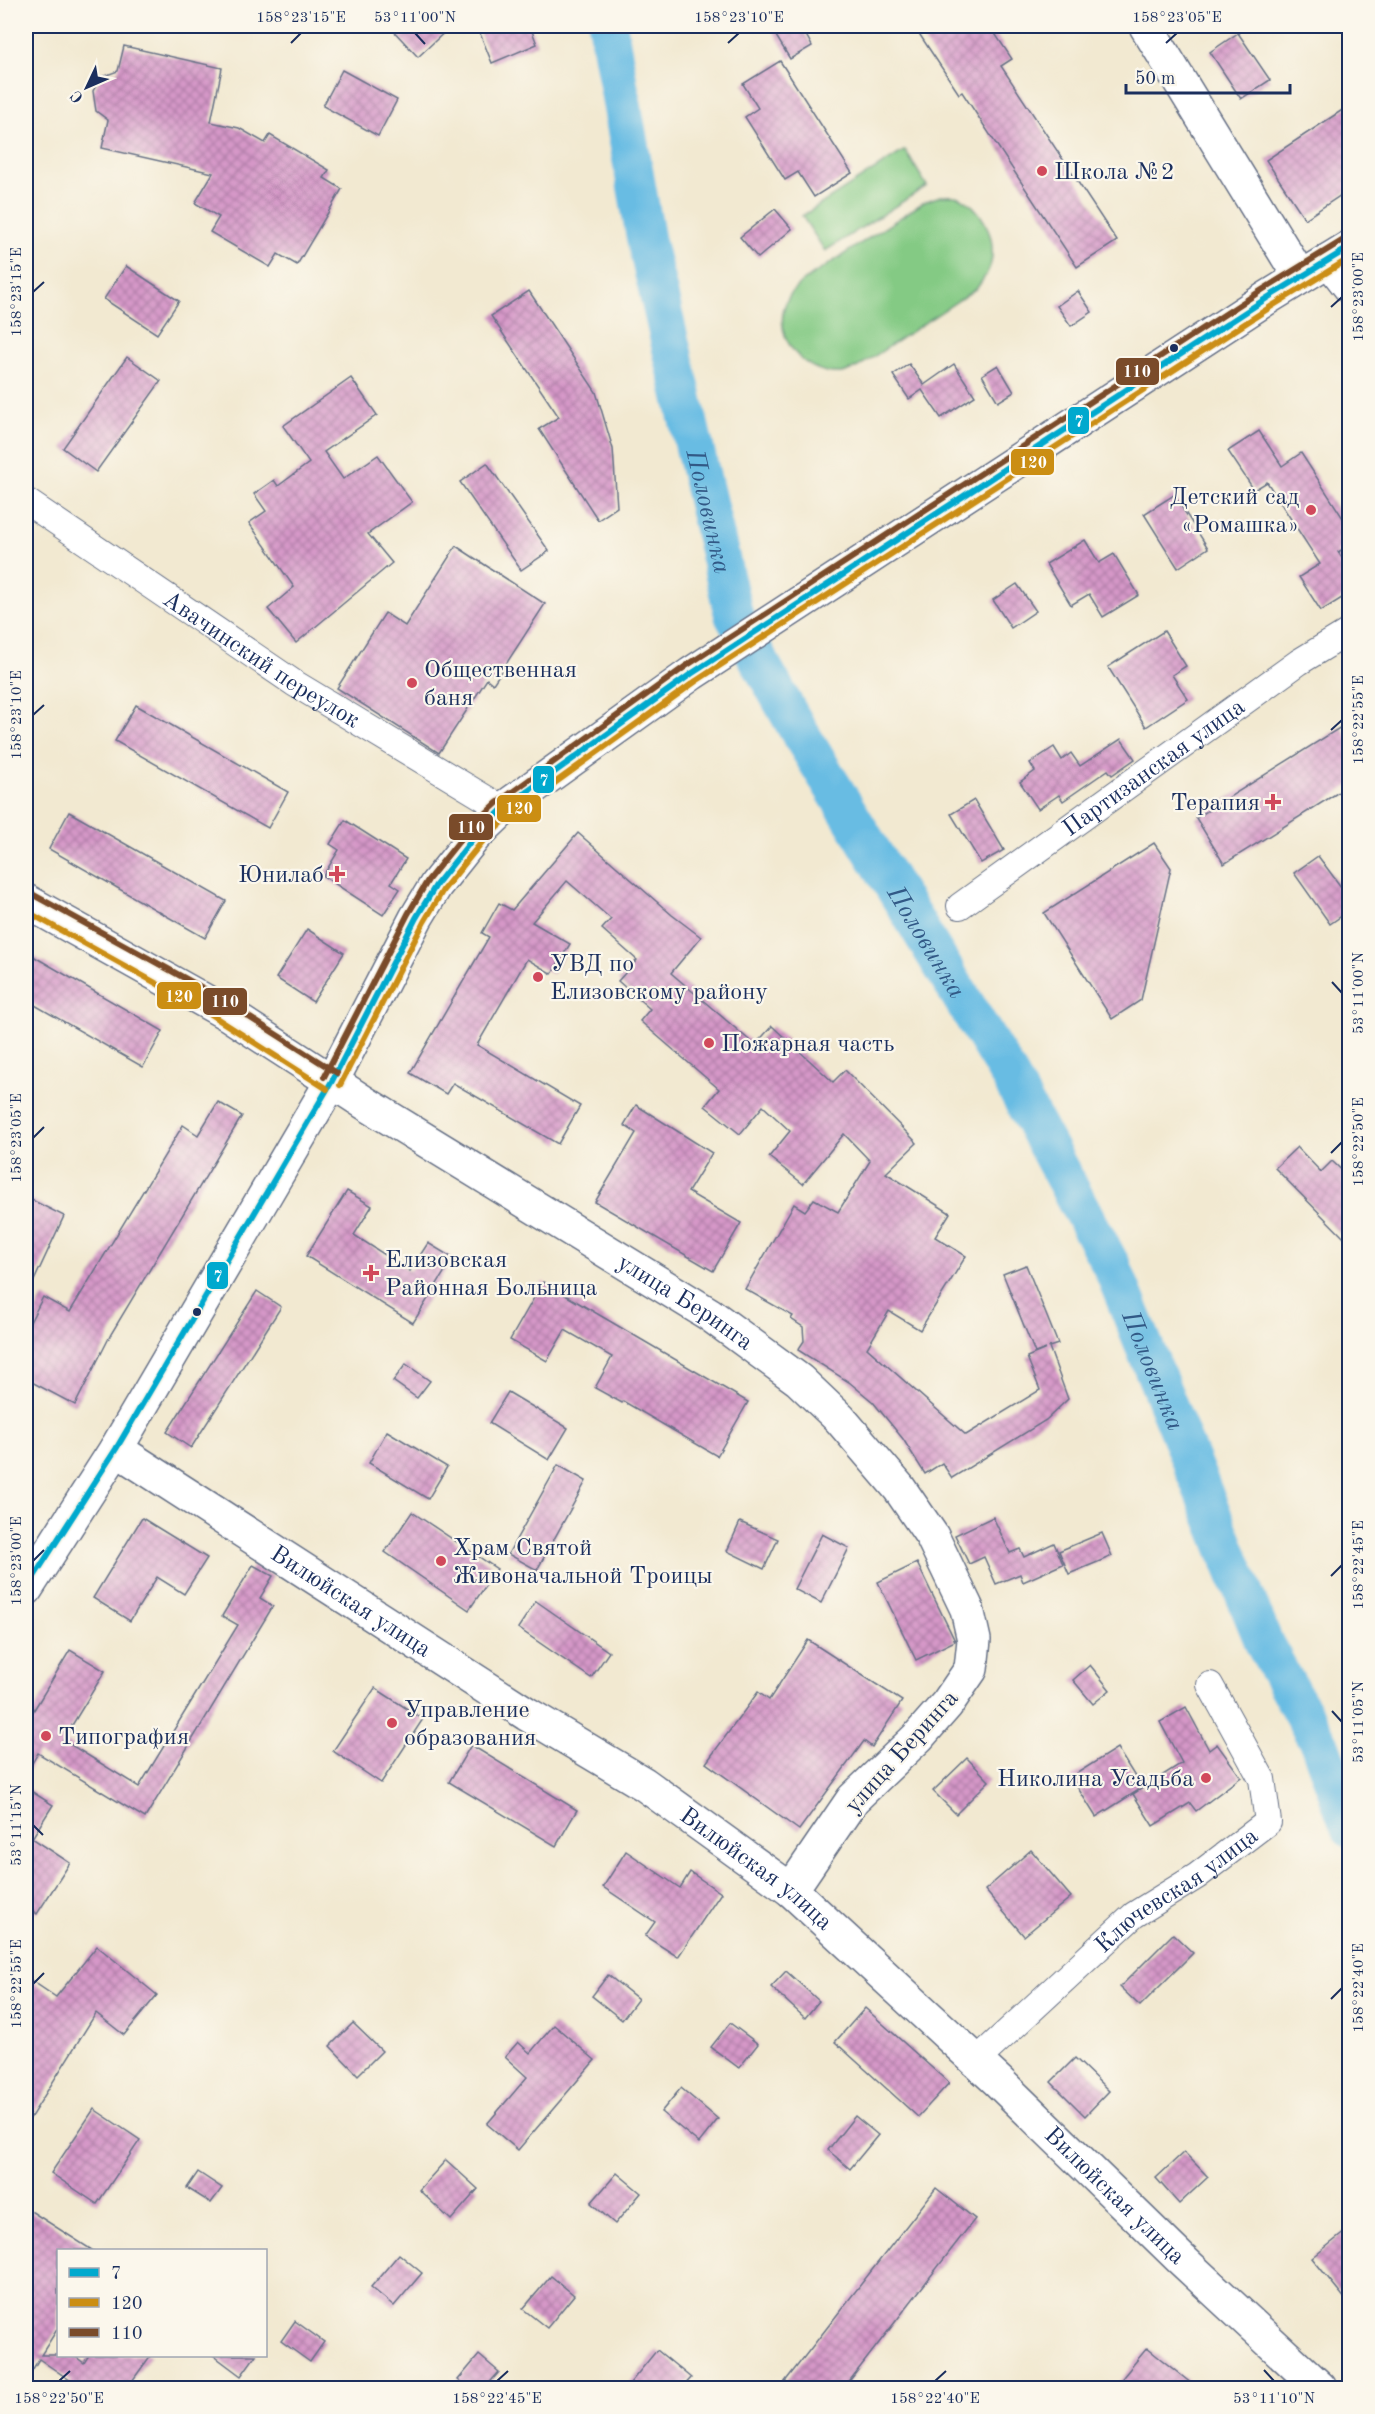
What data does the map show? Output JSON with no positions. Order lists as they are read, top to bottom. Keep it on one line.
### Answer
{"streets":{"street":["Авачинский переулок","Партизанская улица","улица Беринга","Вилюйская улица","Ключевская улица"]},"crossings":[["улица Беринга","Вилюйская улица"],["Вилюйская улица","Ключевская улица"]],"water":["Половинка"],"places":{"other":["Школа №2","Детский сад «Ромашка»","Общественная баня","УВД по Елизовскому району","Пожарная часть","Храм Святой Живоначальной Троицы","Управление образования","Типография","Николина Усадьба"],"health":["Терапия","Юнилаб","Елизовская Районная Больница"]},"lines":["transit line 110","transit line 7","transit line 120"],"legend":["7","120","110"],"scale_bar":"50 m","north":"bottom left","coordinates":["158°23'15\"E","53°11'00\"N","158°23'10\"E","158°23'05\"E","158°23'00\"E","158°22'55\"E","158°22'50\"E","158°22'45\"E","53°11'05\"N","53°11'15\"N","158°22'40\"E","53°11'10\"N"]}
